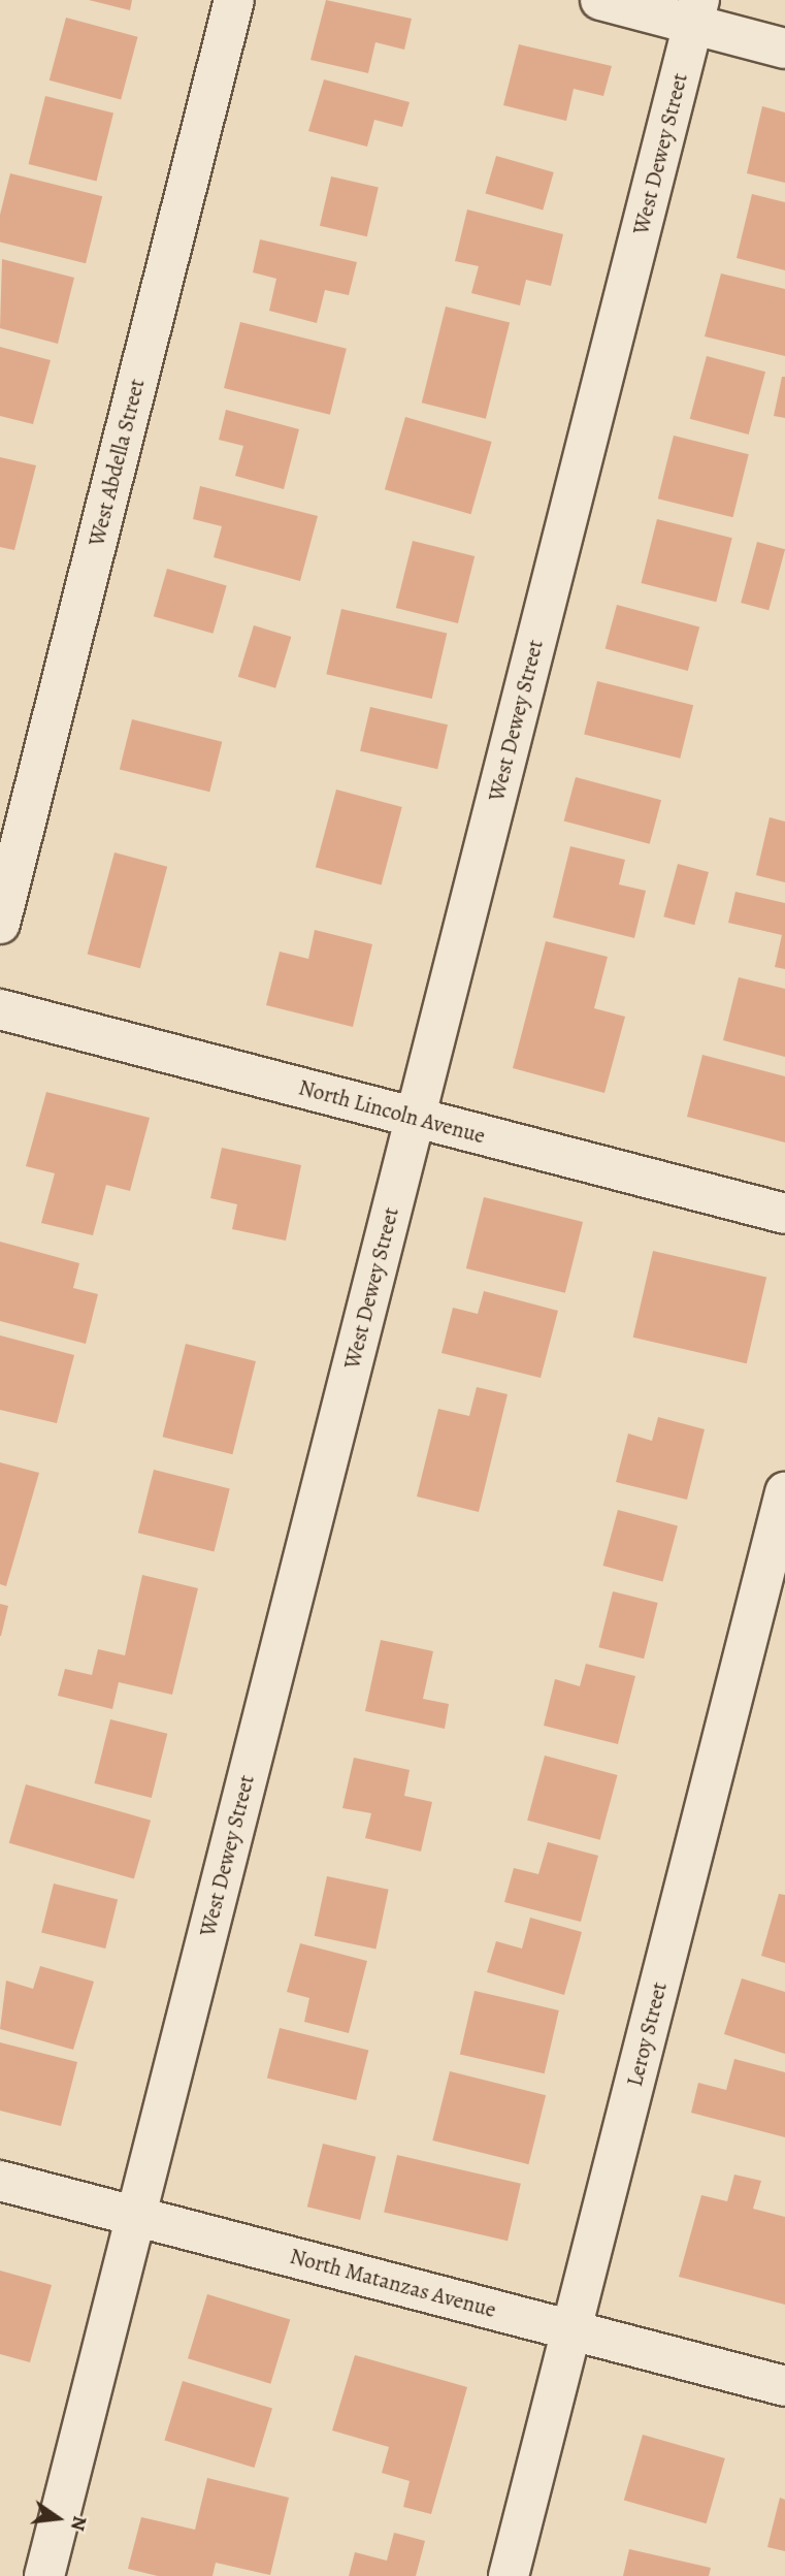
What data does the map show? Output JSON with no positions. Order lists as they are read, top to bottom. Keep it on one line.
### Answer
{"streets":{"street":["West Dewey Street","West Abdella Street","North Lincoln Avenue","Leroy Street","North Matanzas Avenue"]},"crossings":[["West Dewey Street","North Lincoln Avenue"],["West Dewey Street","North Matanzas Avenue"],["Leroy Street","North Matanzas Avenue"]],"north":"right"}
